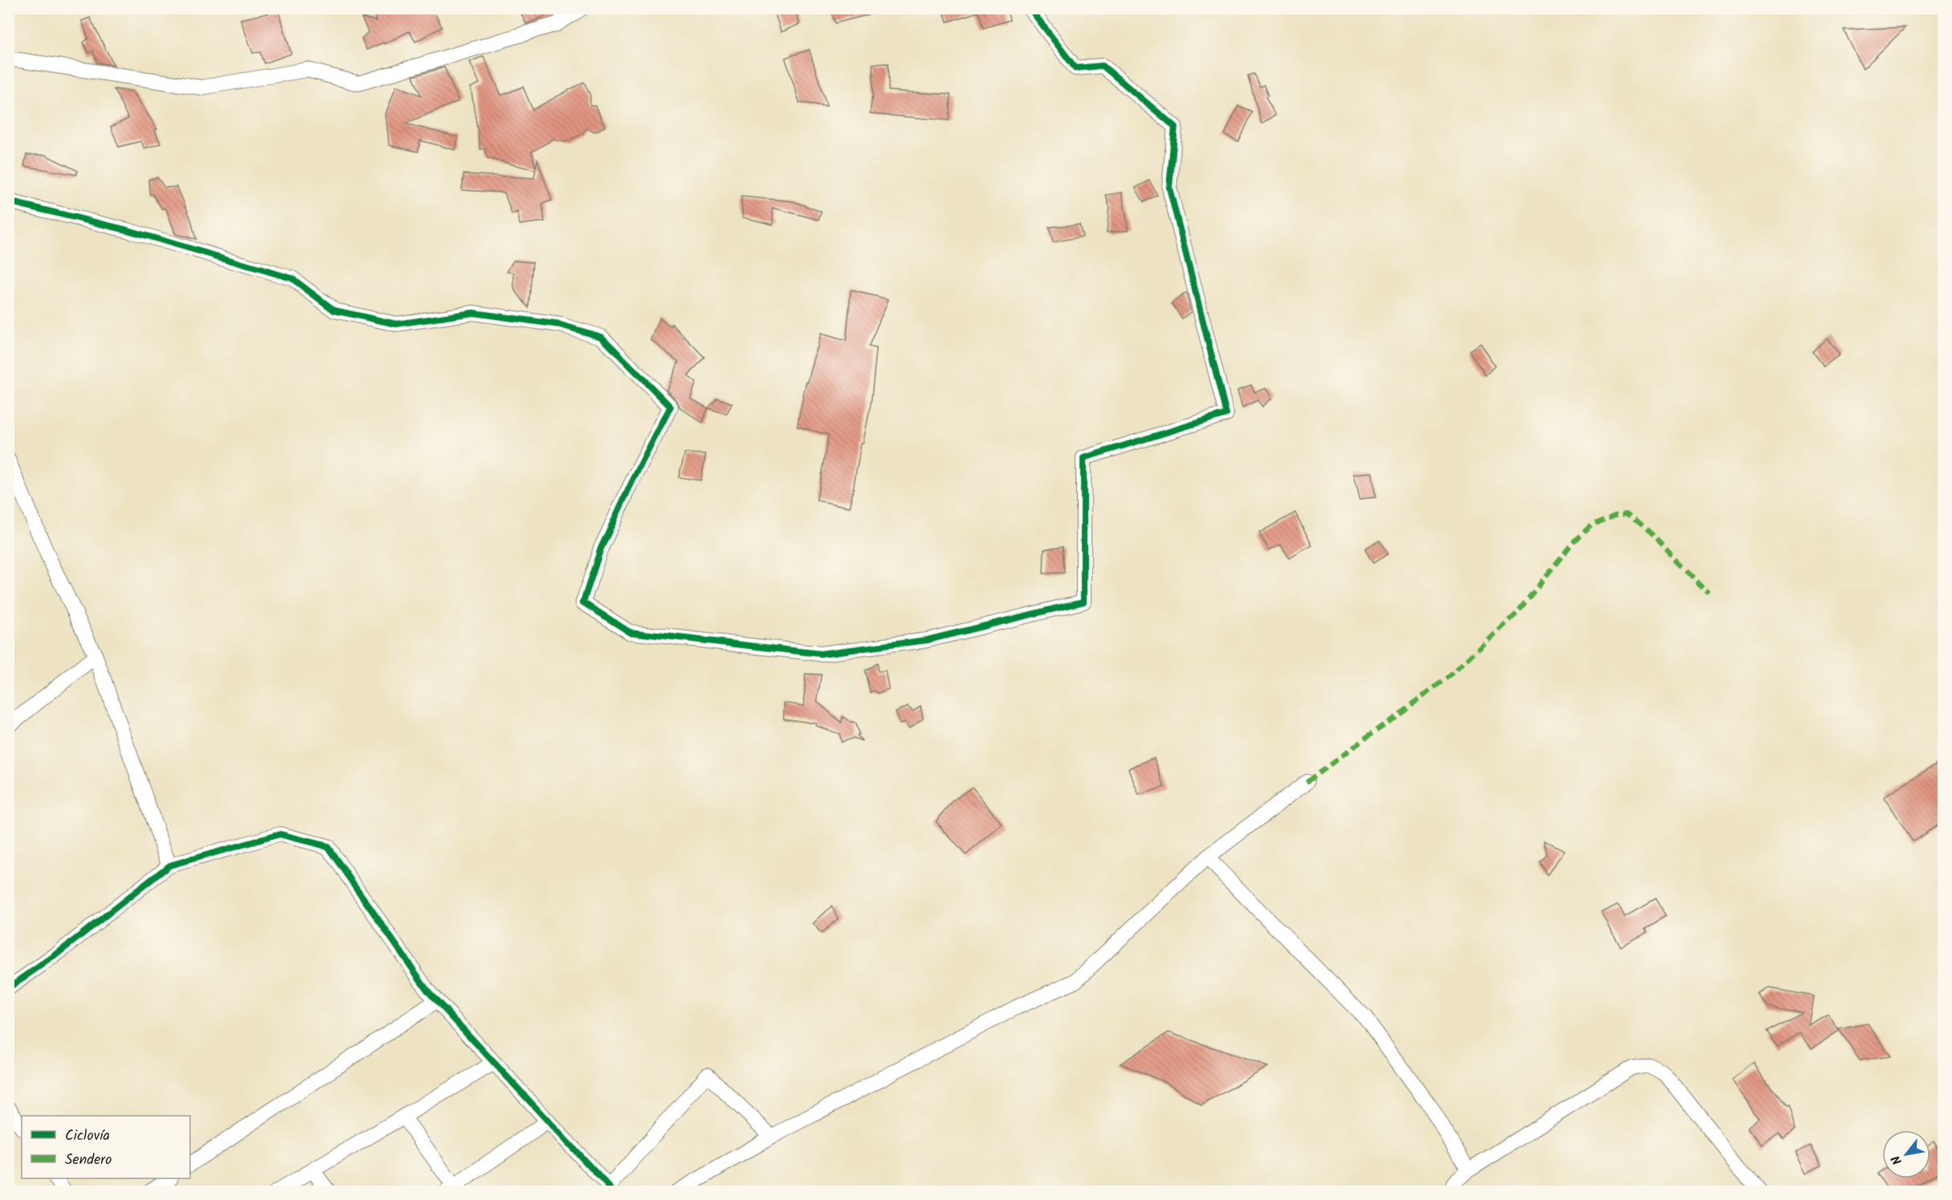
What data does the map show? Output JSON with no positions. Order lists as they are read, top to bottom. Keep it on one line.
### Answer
{"legend":["Ciclovía","Sendero"],"north":"bottom left"}
